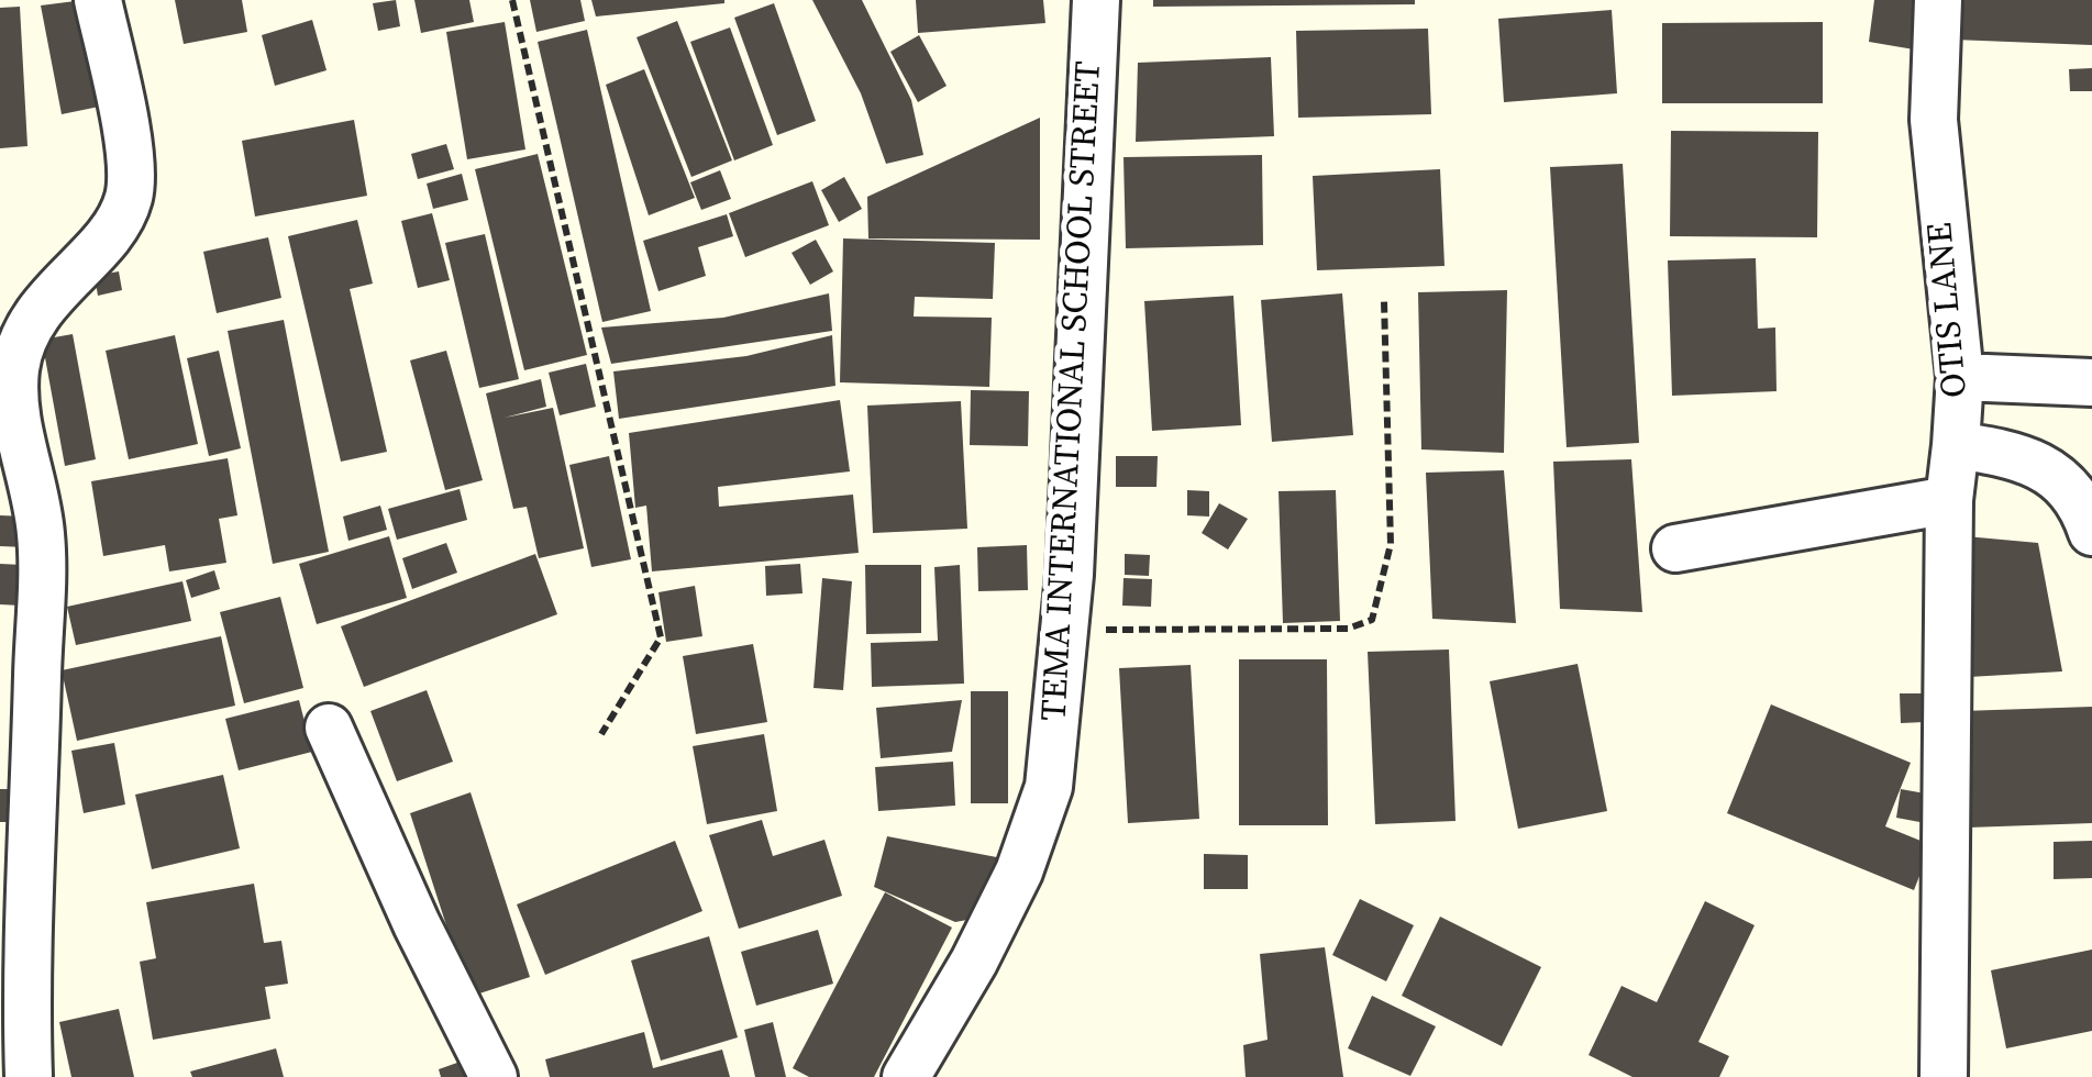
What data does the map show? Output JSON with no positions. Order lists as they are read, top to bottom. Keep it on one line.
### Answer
{"streets":{"street":["OTIS LANE","TEMA INTERNATIONAL SCHOOL STREET"]}}
